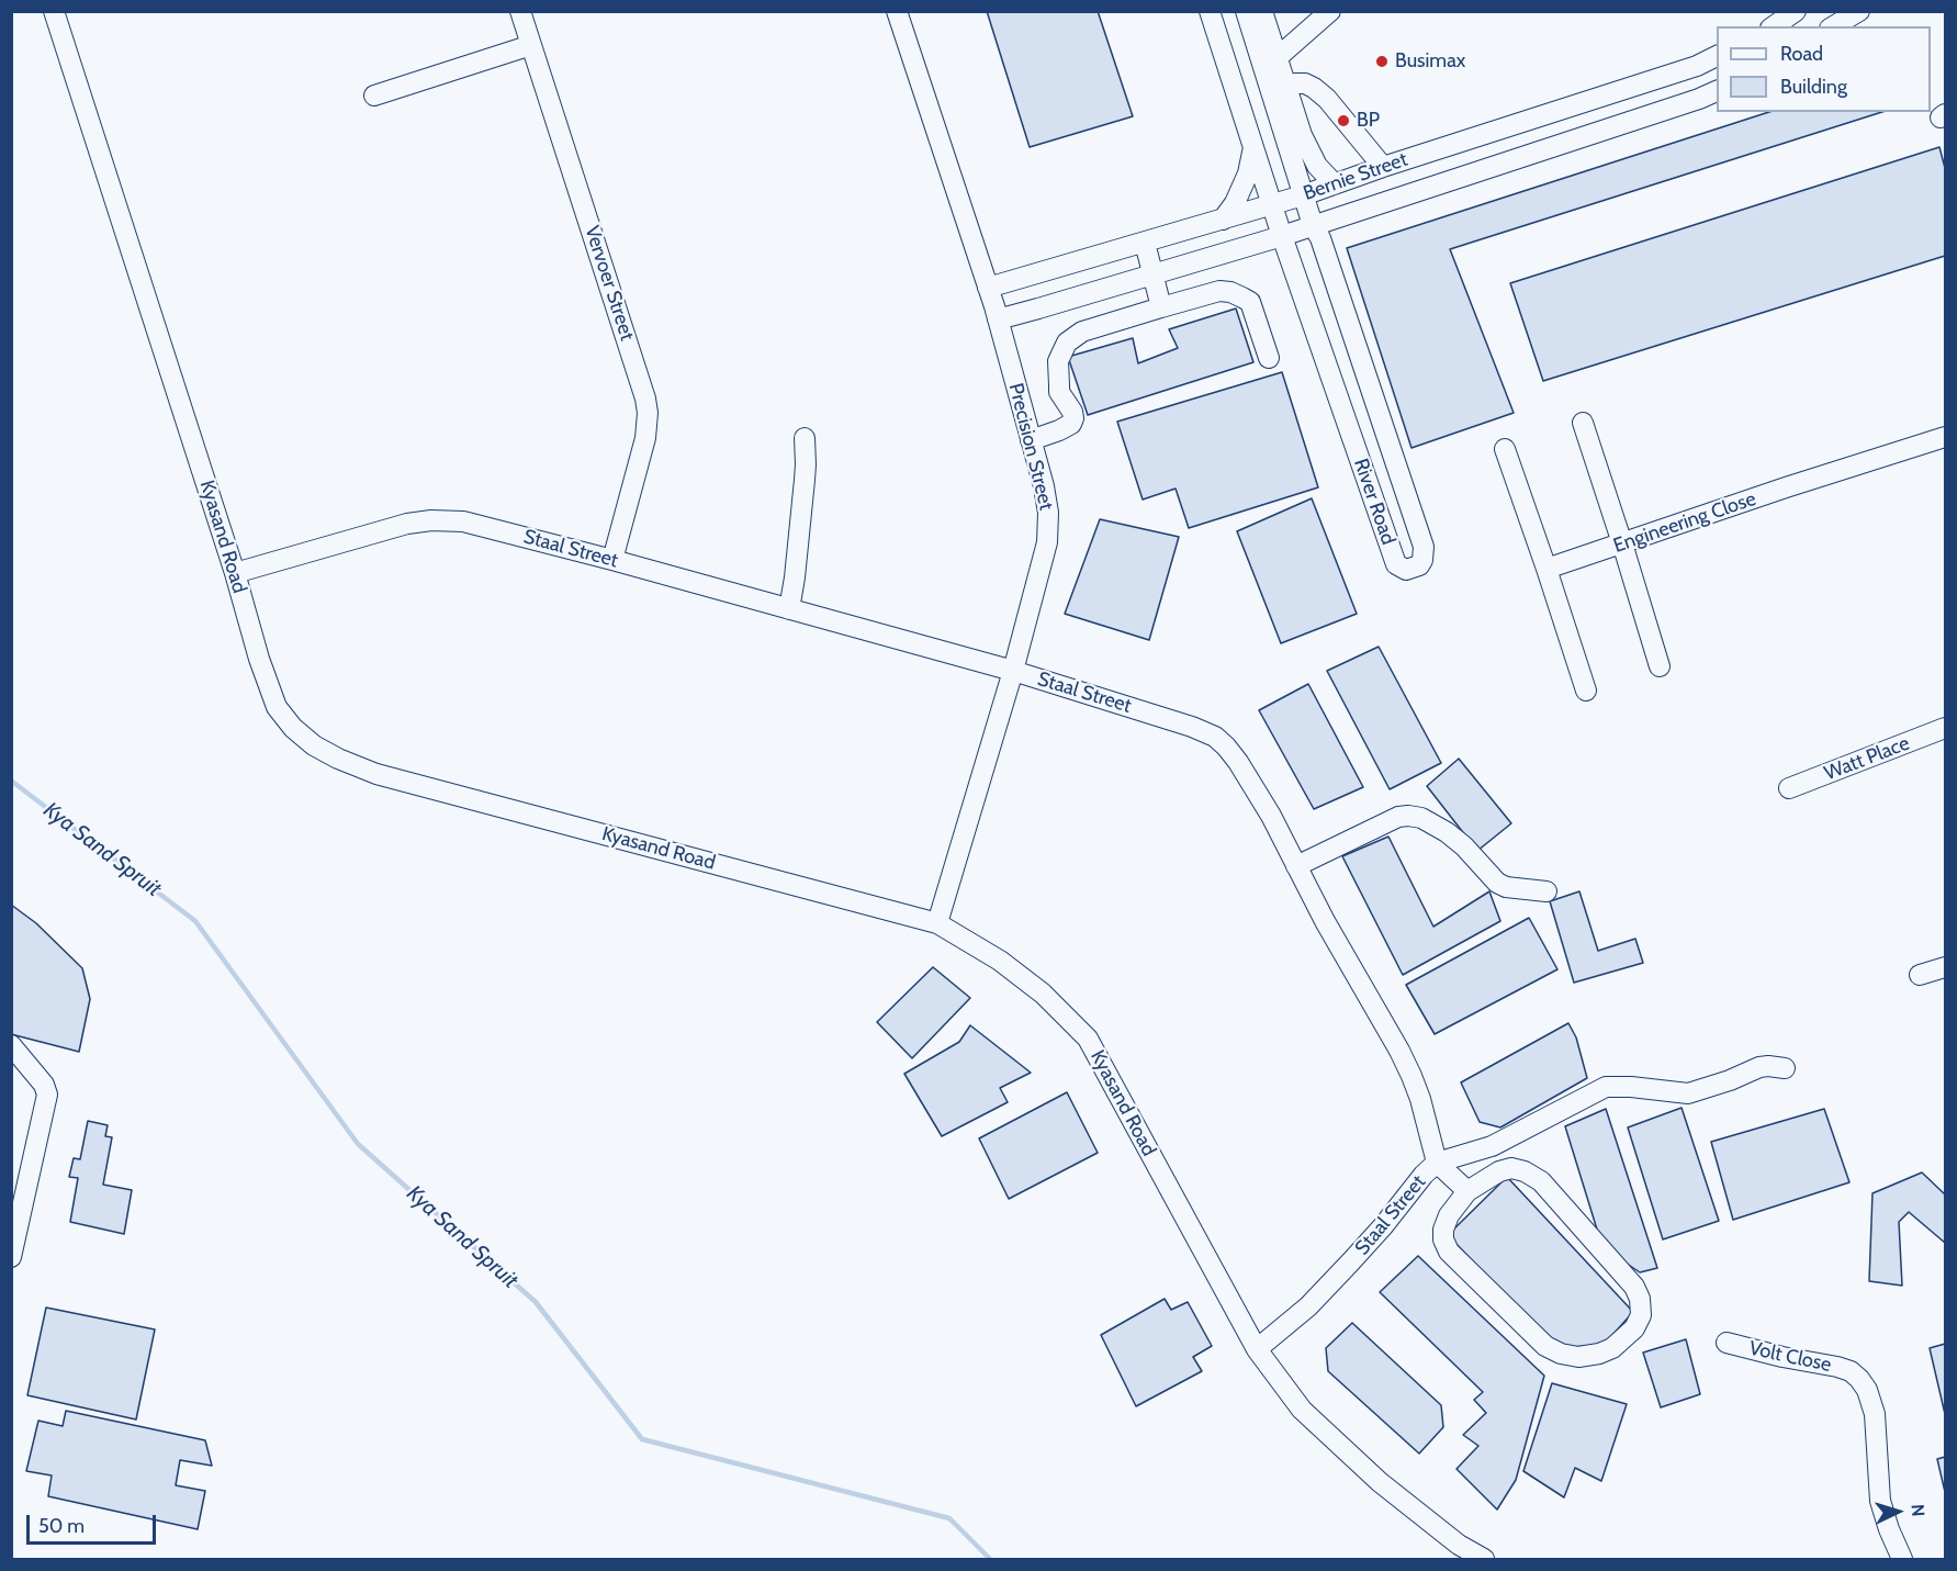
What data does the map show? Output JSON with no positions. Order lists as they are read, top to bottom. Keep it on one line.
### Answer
{"streets":{"street":["Bernie Street","Vervoer Street","Precision Street","River Road","Engineering Close","Kyasand Road","Staal Street","Watt Place","Volt Close"]},"crossings":[["Bernie Street","Precision Street"],["Bernie Street","River Road"],["Vervoer Street","Staal Street"],["Precision Street","Kyasand Road"],["Precision Street","Staal Street"],["Kyasand Road","Staal Street"]],"water":["Kya Sand Spruit"],"places":["Busimax","BP"],"legend":["Road","Building"],"scale_bar":"50 m","north":"right"}
